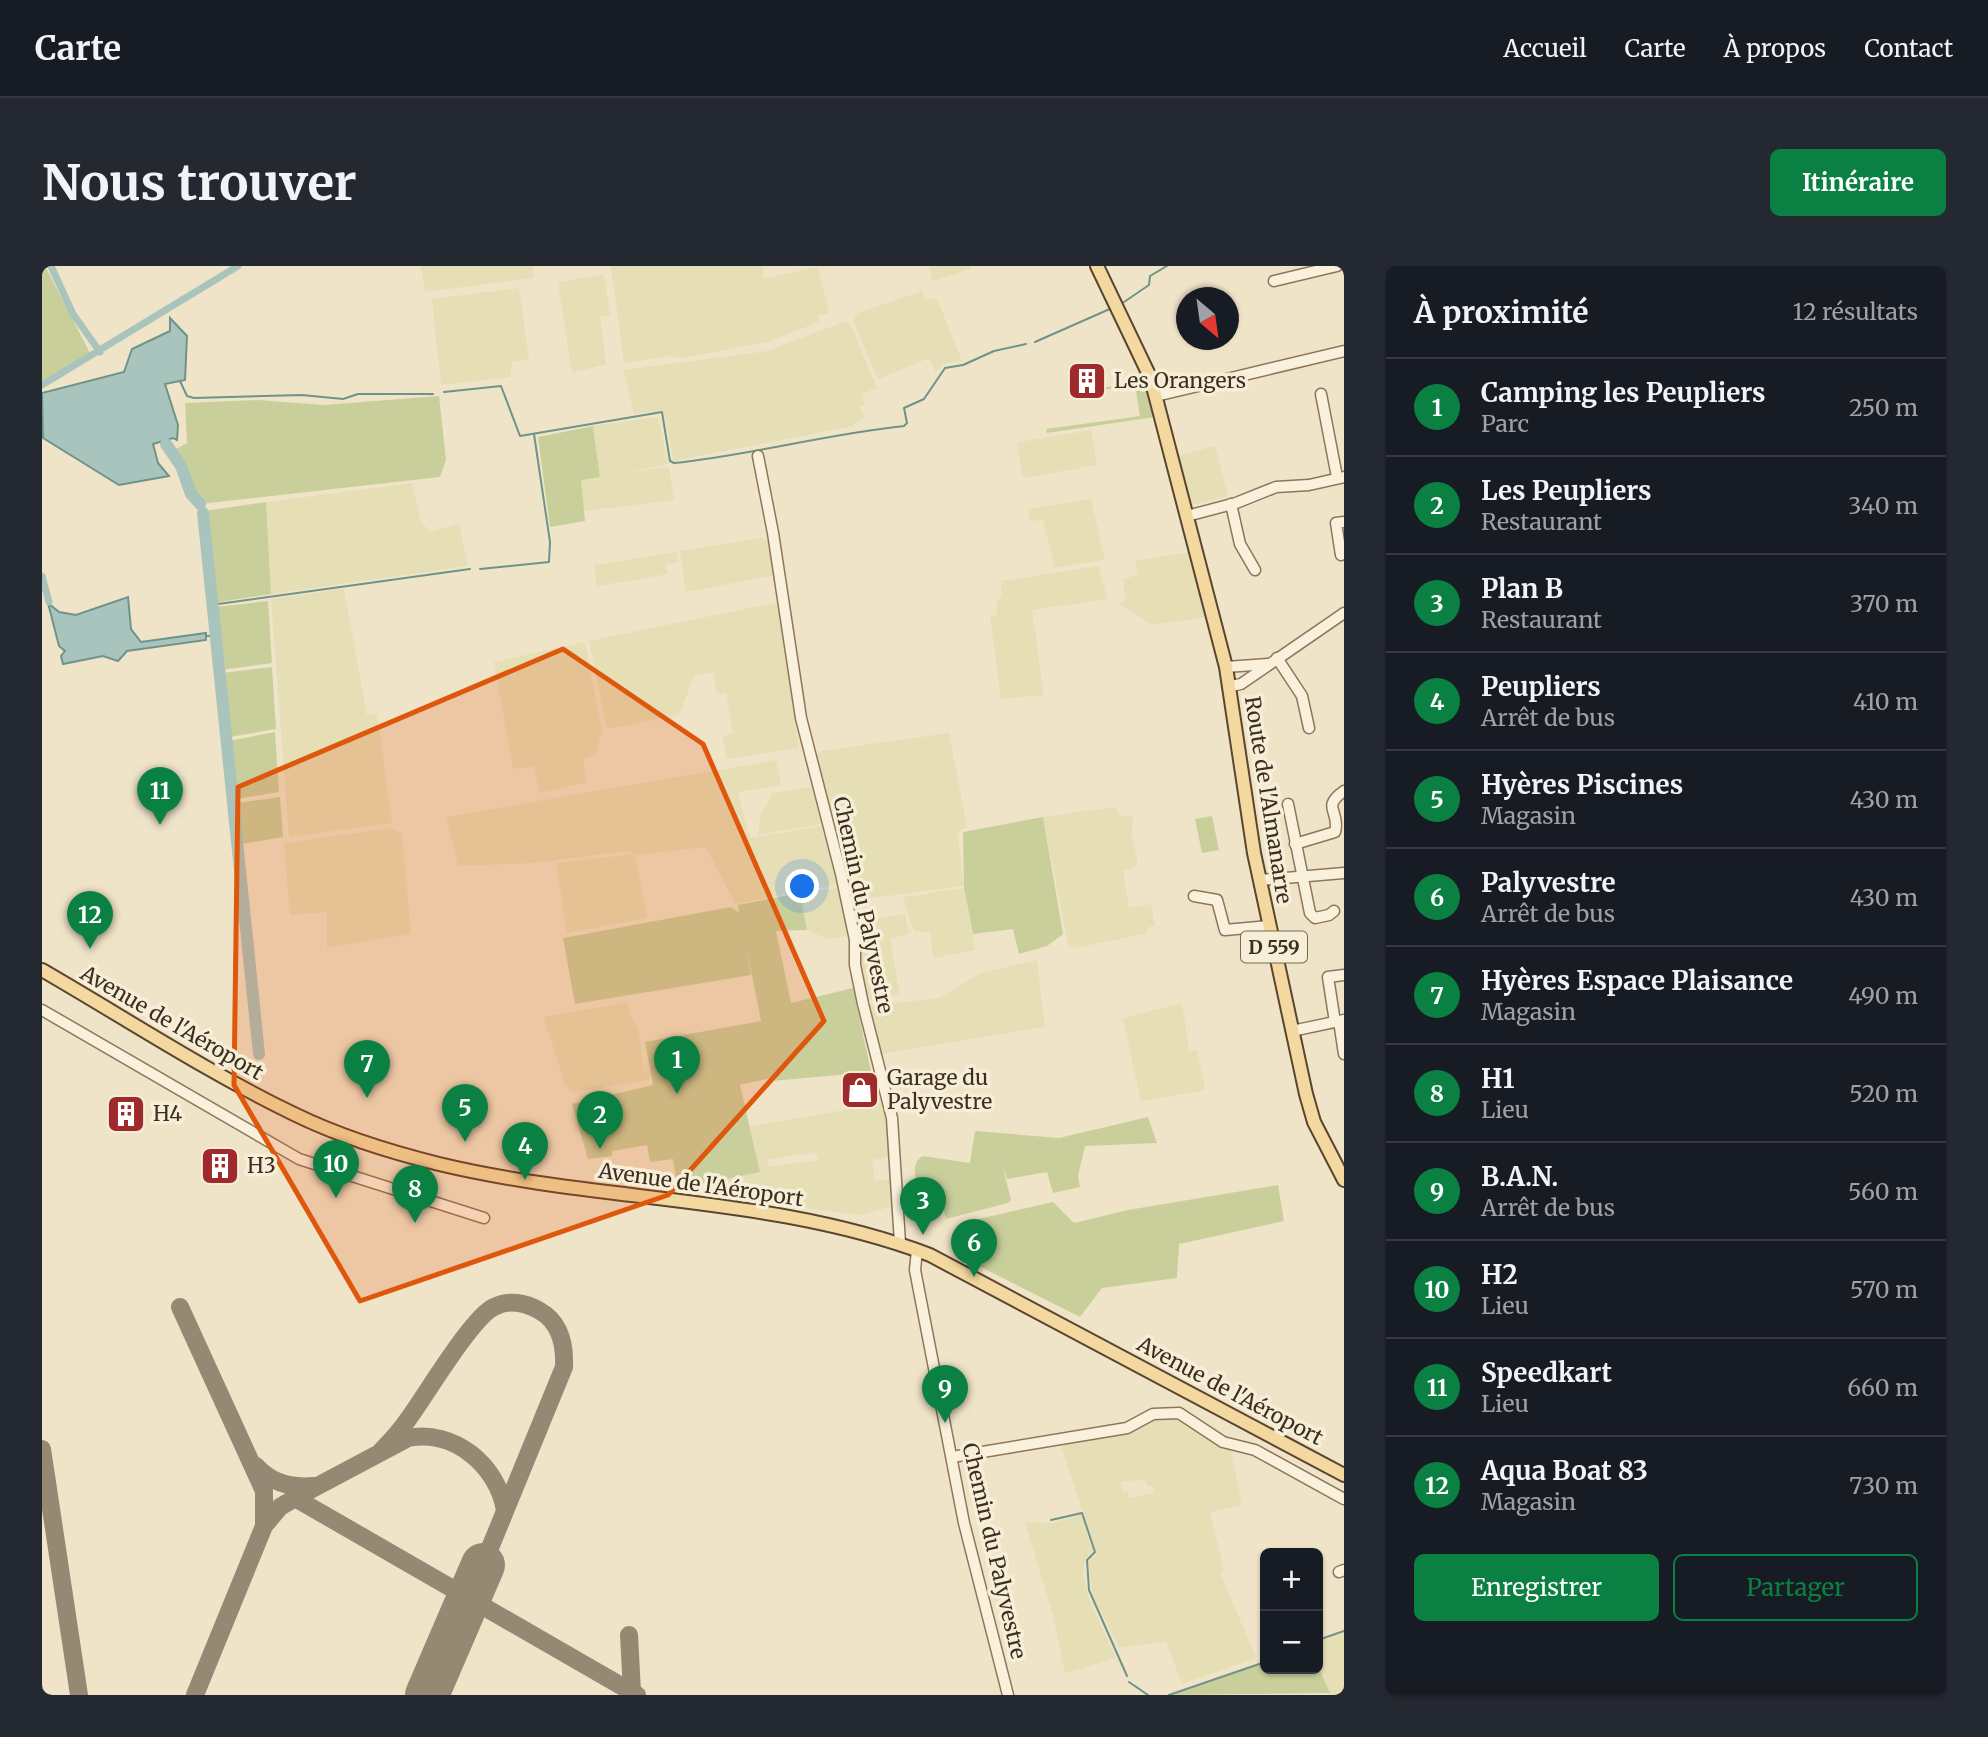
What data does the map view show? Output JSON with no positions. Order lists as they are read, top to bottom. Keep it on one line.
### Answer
{"streets":{"main road":["Route de l'Almanarre","D 559","Avenue de l'Aéroport"],"street":["Chemin du Palyvestre"]},"crossings":[["Route de l'Almanarre","D 559"],["Chemin du Palyvestre","Avenue de l'Aéroport"]],"places":{"building":["Les Orangers","H4","H3"],"shop":["Garage du Palyvestre"]},"north":"bottom right","page":{"header":"Carte","nav":["Accueil","Carte","À propos","Contact"],"buttons":["Itinéraire",["Enregistrer","Partager"]],"title":"Nous trouver","heading":["À proximité","12 résultats"],"list":[{"mark":"1","name":"Camping les Peupliers","note":"Parc","value":"250 m"},{"mark":"2","name":"Les Peupliers","note":"Restaurant","value":"340 m"},{"mark":"3","name":"Plan B","note":"Restaurant","value":"370 m"},{"mark":"4","name":"Peupliers","note":"Arrêt de bus","value":"410 m"},{"mark":"5","name":"Hyères Piscines","note":"Magasin","value":"430 m"},{"mark":"6","name":"Palyvestre","note":"Arrêt de bus","value":"430 m"},{"mark":"7","name":"Hyères Espace Plaisance","note":"Magasin","value":"490 m"},{"mark":"8","name":"H1","note":"Lieu","value":"520 m"},{"mark":"9","name":"B.A.N.","note":"Arrêt de bus","value":"560 m"},{"mark":"10","name":"H2","note":"Lieu","value":"570 m"},{"mark":"11","name":"Speedkart","note":"Lieu","value":"660 m"},{"mark":"12","name":"Aqua Boat 83","note":"Magasin","value":"730 m"}],"pins":["11","12","1","7","5","2","4","10","8","3","6","9"],"map_buttons":["+","−"]}}
